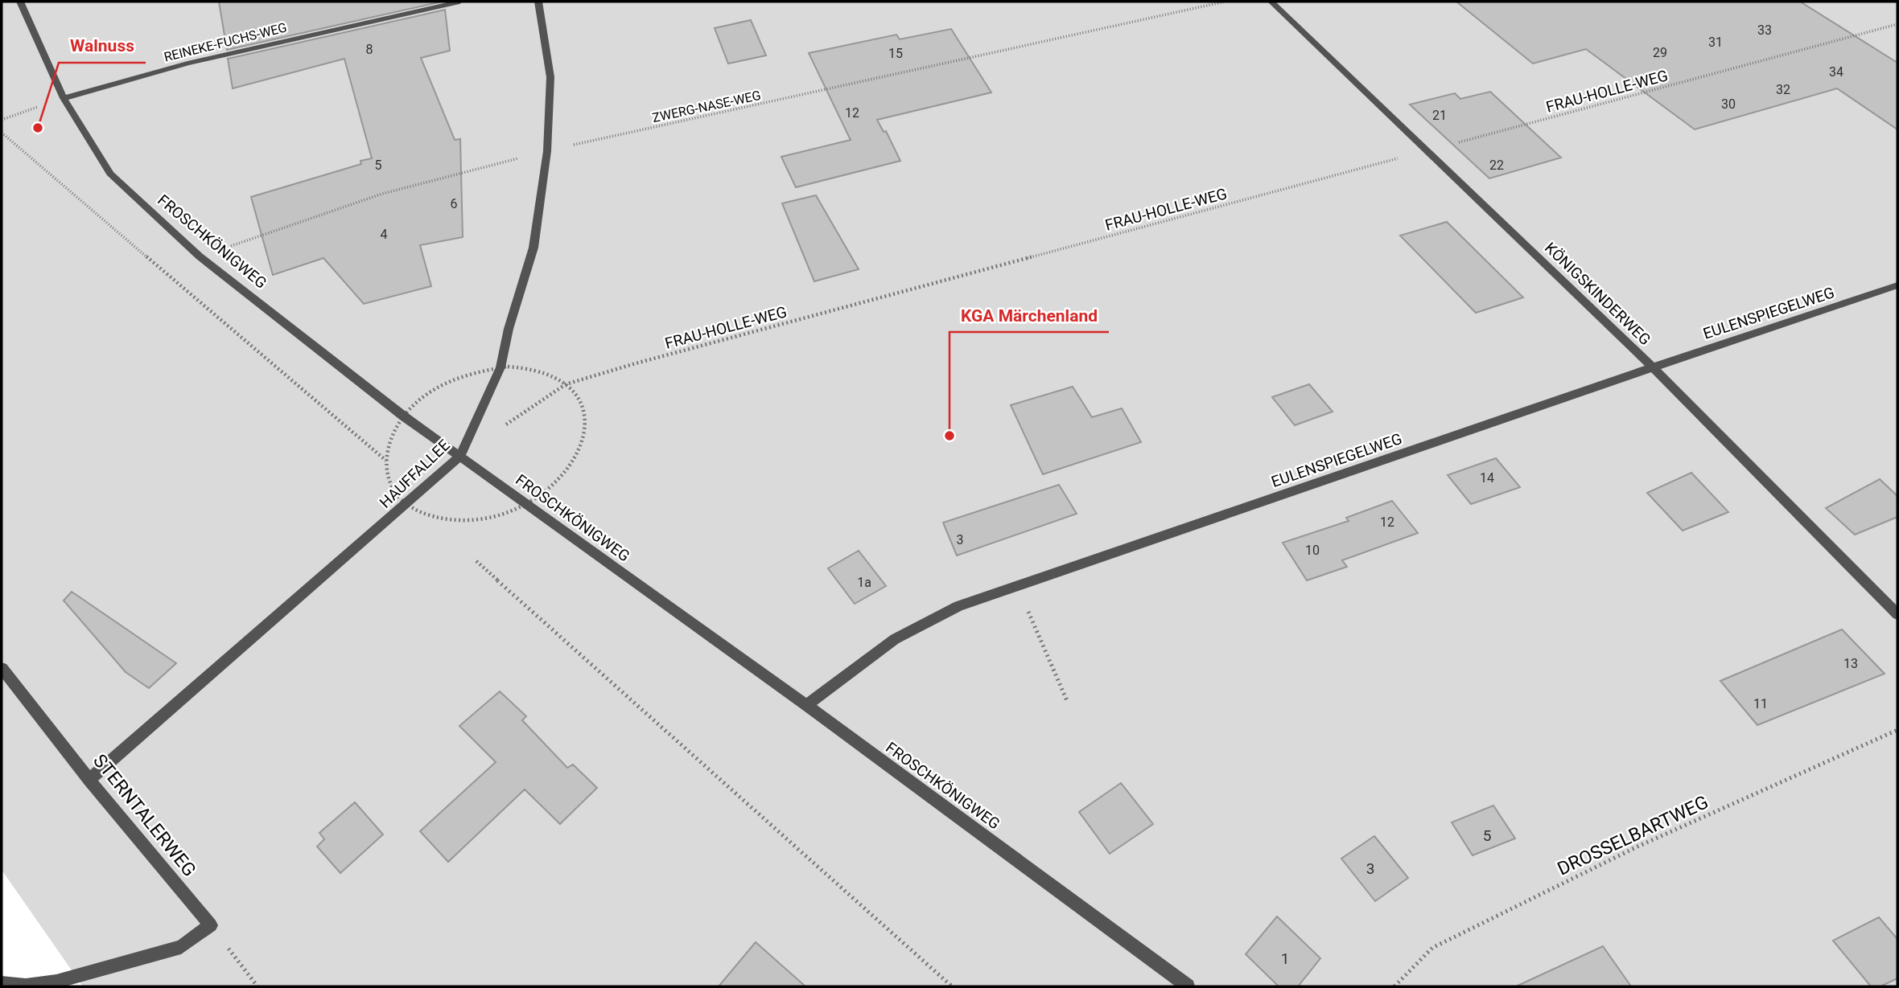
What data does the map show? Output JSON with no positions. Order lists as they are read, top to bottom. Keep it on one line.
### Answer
{"streets":{"lane":["REINEKE-FUCHS-WEG","FROSCHKÖNIGWEG","KÖNIGSKINDERWEG","EULENSPIEGELWEG","HAUFFALLEE","STERNTALERWEG"],"path":["FRAU-HOLLE-WEG","ZWERG-NASE-WEG","DROSSELBARTWEG"]},"crossings":[["REINEKE-FUCHS-WEG","FROSCHKÖNIGWEG"],["FRAU-HOLLE-WEG","KÖNIGSKINDERWEG"],["ZWERG-NASE-WEG","FROSCHKÖNIGWEG"],["ZWERG-NASE-WEG","HAUFFALLEE"],["FROSCHKÖNIGWEG","EULENSPIEGELWEG"],["FROSCHKÖNIGWEG","HAUFFALLEE"],["KÖNIGSKINDERWEG","EULENSPIEGELWEG"],["HAUFFALLEE","STERNTALERWEG"]],"places":["Walnuss","KGA Märchenland"],"house_numbers":["33","31","8","29","15","34","32","30","12","21","5","22","6","4","14","12","3","10","1a","13","11","5","3","1"]}
